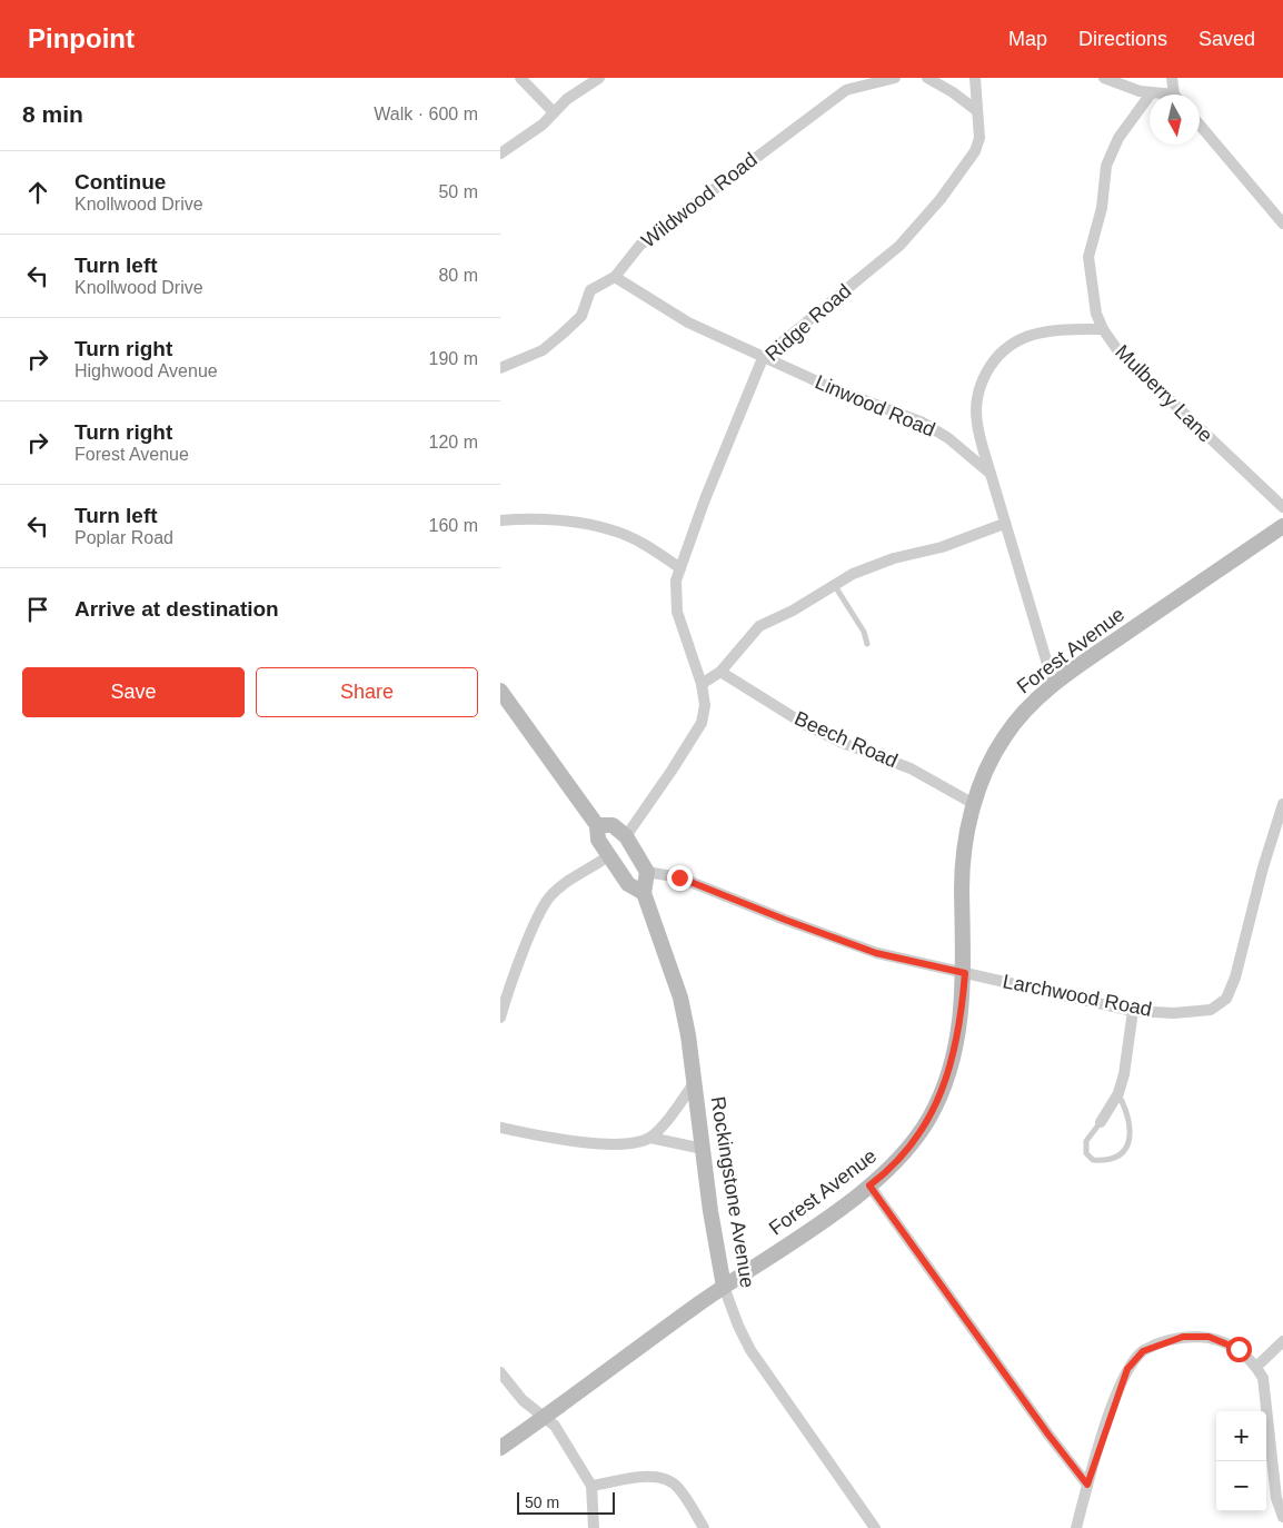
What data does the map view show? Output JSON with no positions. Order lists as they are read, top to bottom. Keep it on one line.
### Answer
{"streets":{"street":["Wildwood Road","Ridge Road","Mulberry Lane","Linwood Road","Forest Avenue","Beech Road","Larchwood Road","Rockingstone Avenue"]},"crossings":[["Wildwood Road","Linwood Road"],["Ridge Road","Linwood Road"],["Forest Avenue","Beech Road"],["Forest Avenue","Larchwood Road"],["Forest Avenue","Rockingstone Avenue"],["Larchwood Road","Rockingstone Avenue"]],"scale_bar":"50 m","north":"bottom","page":{"header":"Pinpoint","nav":["Map","Directions","Saved"],"heading":["8 min","Walk · 600 m"],"list":[["Continue","Knollwood Drive","50 m"],["Turn left","Knollwood Drive","80 m"],["Turn right","Highwood Avenue","190 m"],["Turn right","Forest Avenue","120 m"],["Turn left","Poplar Road","160 m"],"Arrive at destination"],"buttons":["Save","Share"],"map_buttons":["+","−"],"scale":"50 m"}}
